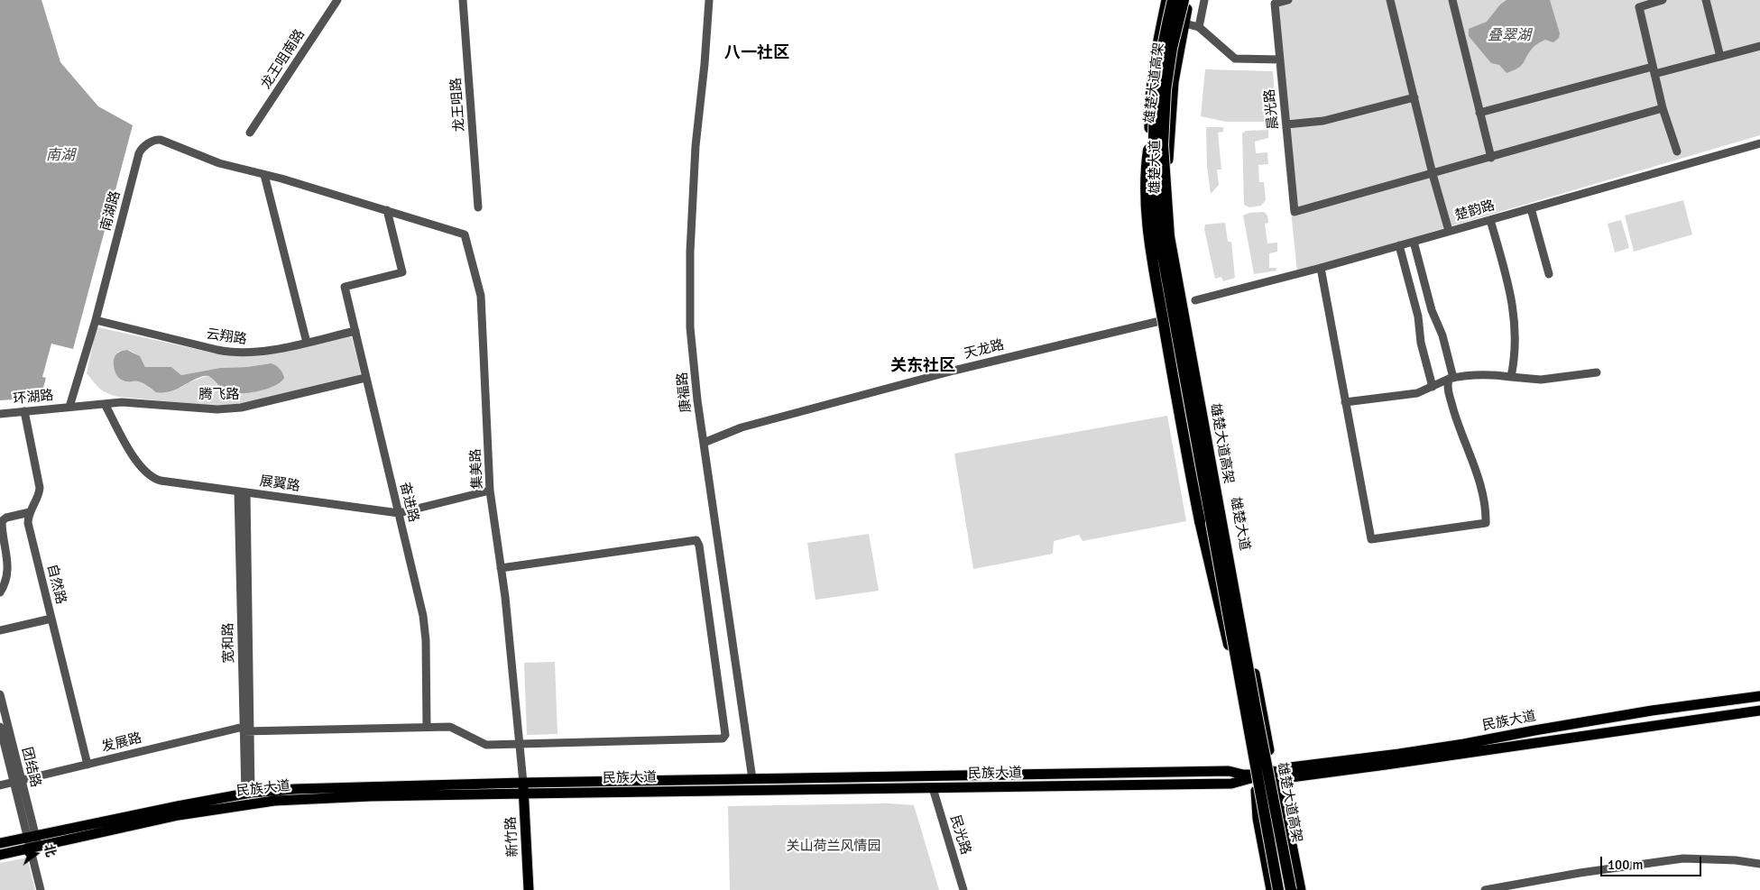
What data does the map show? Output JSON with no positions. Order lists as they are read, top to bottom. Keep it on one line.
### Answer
{"streets":{"highway":["雄楚大道高架"],"main road":["雄楚大道","民族大道","新竹路"],"street":["龙王咀南路","龙王咀路","晨光路","南湖路","楚韵路","云翔路","天龙路","康福路","腾飞路","环湖路","集美路","展翼路","奋进路","自然路","宽和路","发展路","团结路","民光路"]},"crossings":[["雄楚大道高架","雄楚大道"],["雄楚大道","天龙路"],["雄楚大道","民族大道"],["南湖路","云翔路"],["南湖路","腾飞路"],["南湖路","环湖路"],["南湖路","集美路"],["南湖路","奋进路"],["云翔路","奋进路"],["天龙路","康福路"],["康福路","民族大道"],["腾飞路","环湖路"],["腾飞路","展翼路"],["腾飞路","奋进路"],["环湖路","自然路"],["集美路","展翼路"],["集美路","奋进路"],["集美路","民族大道"],["集美路","发展路"],["集美路","新竹路"],["展翼路","奋进路"],["展翼路","宽和路"],["奋进路","发展路"],["自然路","发展路"],["宽和路","民族大道"],["宽和路","发展路"],["民族大道","团结路"],["民族大道","民光路"],["民族大道","新竹路"],["发展路","团结路"]],"districts":["八一社区","关东社区"],"water":["叠翠湖","南湖"],"parks":["关山荷兰风情园"],"scale_bar":"100 m","north":"right"}
